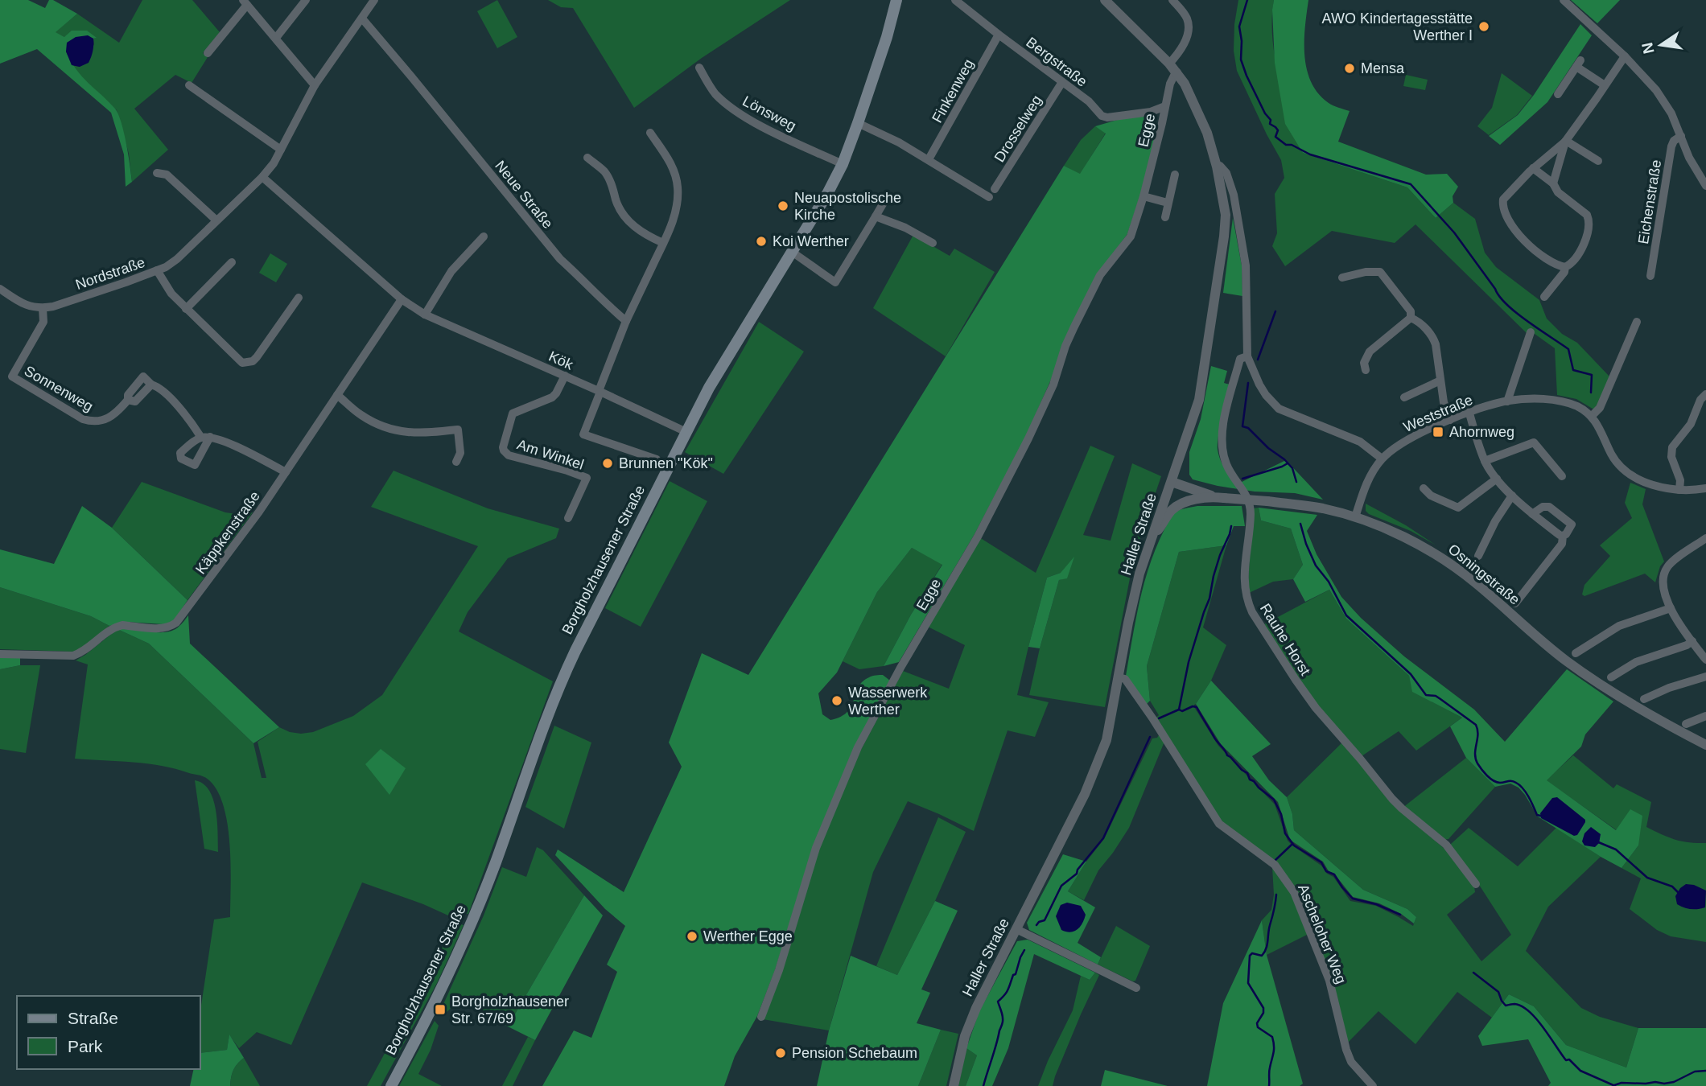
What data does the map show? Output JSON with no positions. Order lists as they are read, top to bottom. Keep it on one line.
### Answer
{"streets":{"main road":["Borgholzhausener Straße"],"street":["Bergstraße","Finkenweg","Lönsweg","Drosselweg","Egge","Neue Straße","Eichenstraße","Nordstraße","Kök","Sonnenweg","Weststraße","Am Winkel","Käppkenstraße","Haller Straße","Osningstraße","Rauhe Horst","Ascheloher Weg"]},"crossings":[["Bergstraße","Finkenweg"],["Bergstraße","Drosselweg"],["Bergstraße","Egge"],["Lönsweg","Borgholzhausener Straße"],["Egge","Haller Straße"],["Neue Straße","Nordstraße"],["Nordstraße","Kök"],["Nordstraße","Sonnenweg"],["Kök","Am Winkel"],["Kök","Käppkenstraße"],["Kök","Borgholzhausener Straße"],["Sonnenweg","Käppkenstraße"],["Weststraße","Osningstraße"],["Haller Straße","Osningstraße"],["Haller Straße","Ascheloher Weg"]],"places":{"other":["AWO Kindertagesstätte Werther I","Mensa","Neuapostolische Kirche","Koi Werther","Brunnen \"Kök\"","Wasserwerk Werther","Werther Egge","Pension Schebaum"],"transit":["Ahornweg","Borgholzhausener Str. 67/69"]},"legend":["Straße","Park"],"north":"left"}
